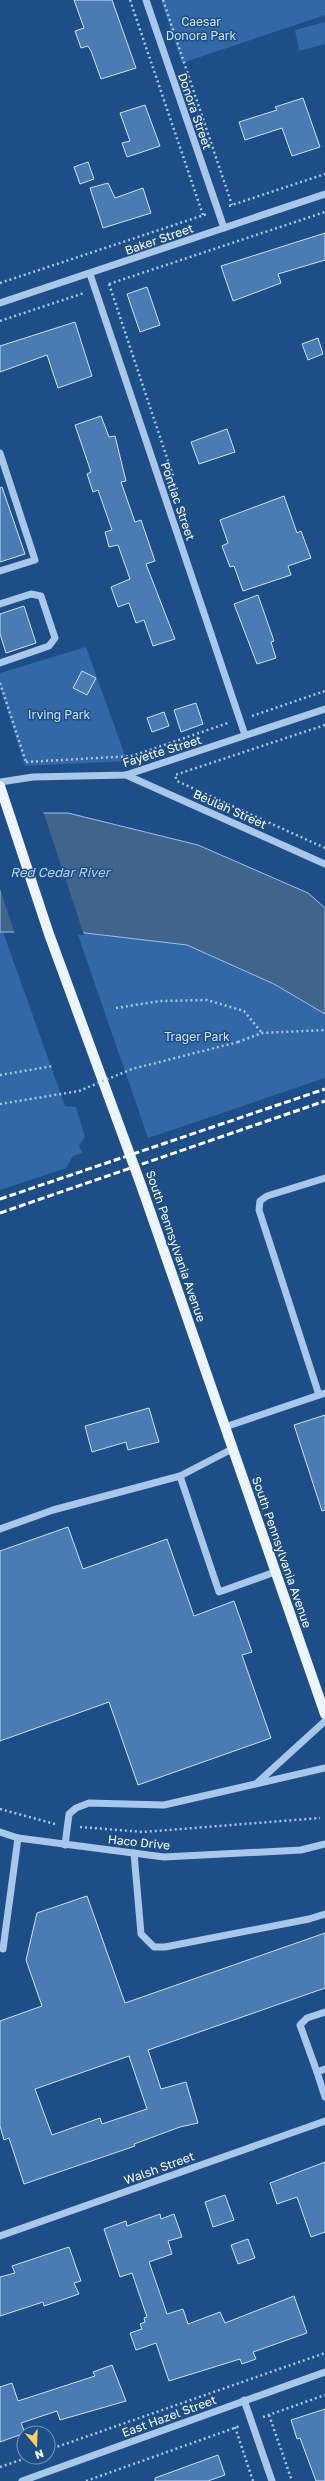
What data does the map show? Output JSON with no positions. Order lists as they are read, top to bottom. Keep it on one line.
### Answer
{"streets":{"main road":["South Pennsylvania Avenue"],"street":["Donora Street","Baker Street","Pontiac Street","Fayette Street","Beulah Street","Haco Drive","Walsh Street","East Hazel Street"]},"crossings":[["Donora Street","Baker Street"],["Baker Street","Pontiac Street"],["Pontiac Street","Fayette Street"],["Fayette Street","Beulah Street"]],"water":["Red Cedar River"],"parks":["Caesar Donora Park","Irving Park","Trager Park"],"north":"bottom"}
